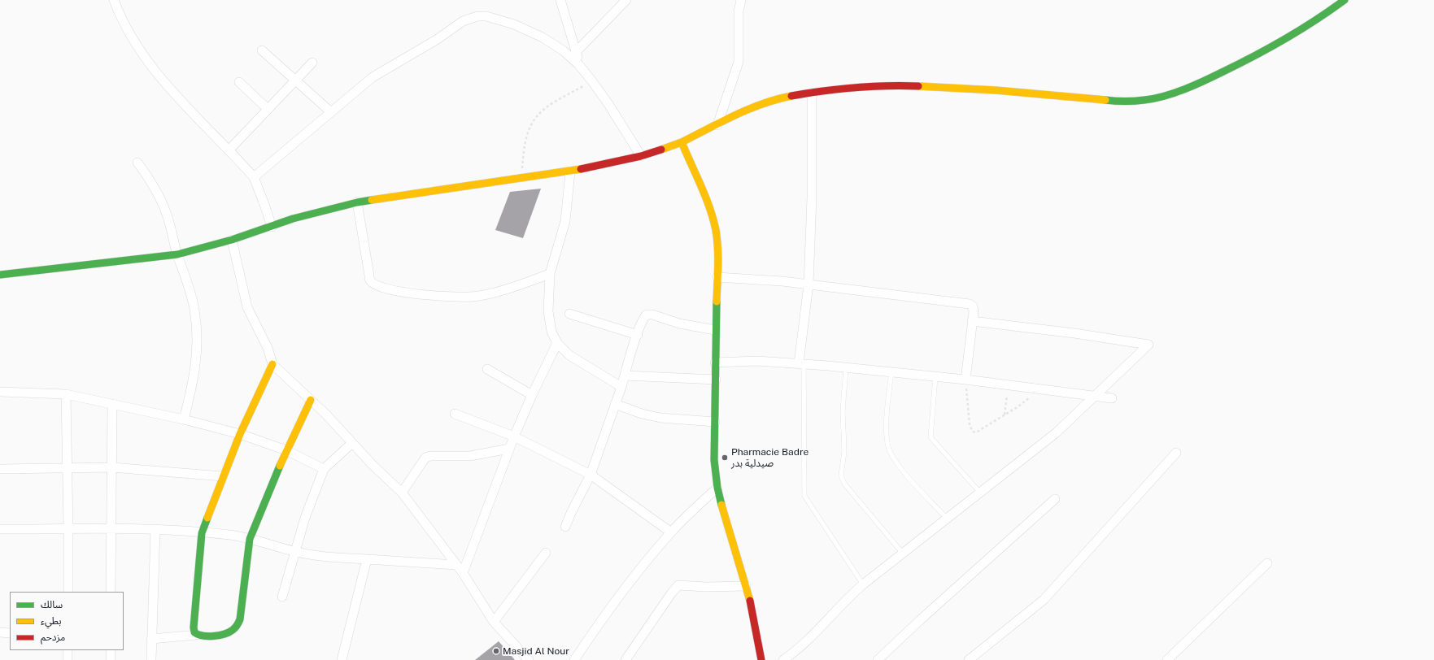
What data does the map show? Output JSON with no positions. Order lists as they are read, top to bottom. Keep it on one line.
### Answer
{"places":["Pharmacie Badre صيدلية بدر","Masjid Al Nour"],"legend":["سالك","بطيء","مزدحم"]}
